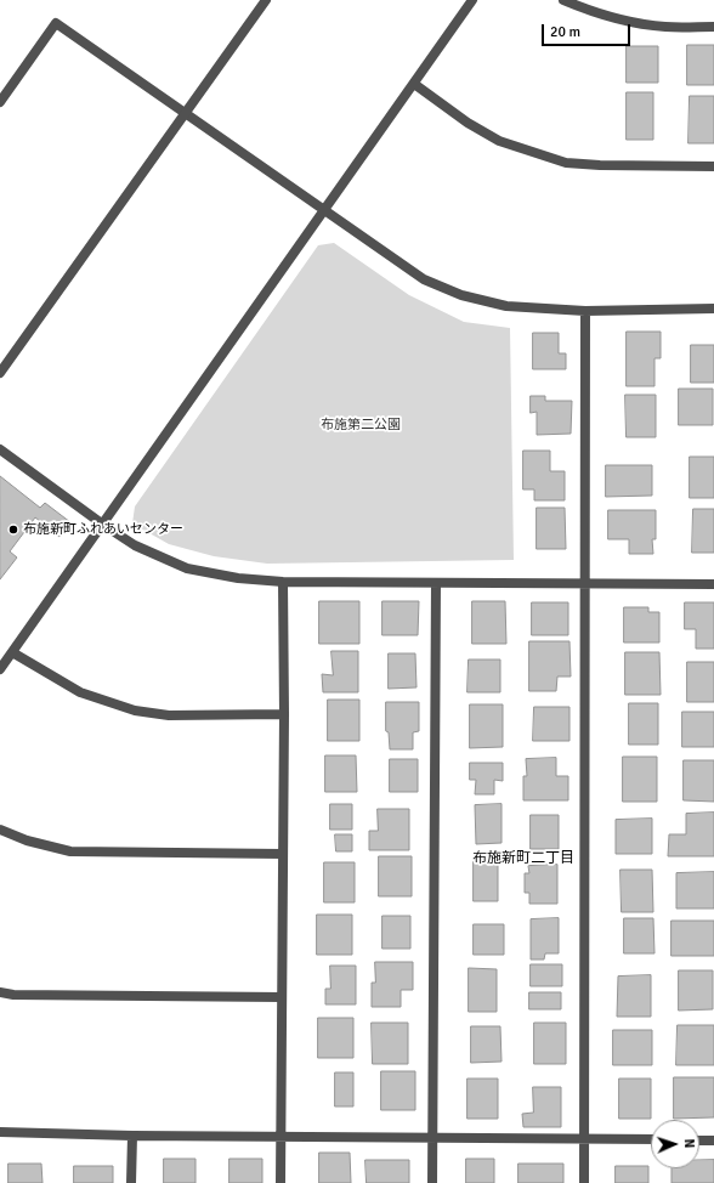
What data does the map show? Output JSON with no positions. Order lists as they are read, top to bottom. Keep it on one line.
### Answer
{"districts":["布施新町二丁目"],"parks":["布施第二公園"],"places":["布施新町ふれあいセンター"],"scale_bar":"20 m","north":"right"}
